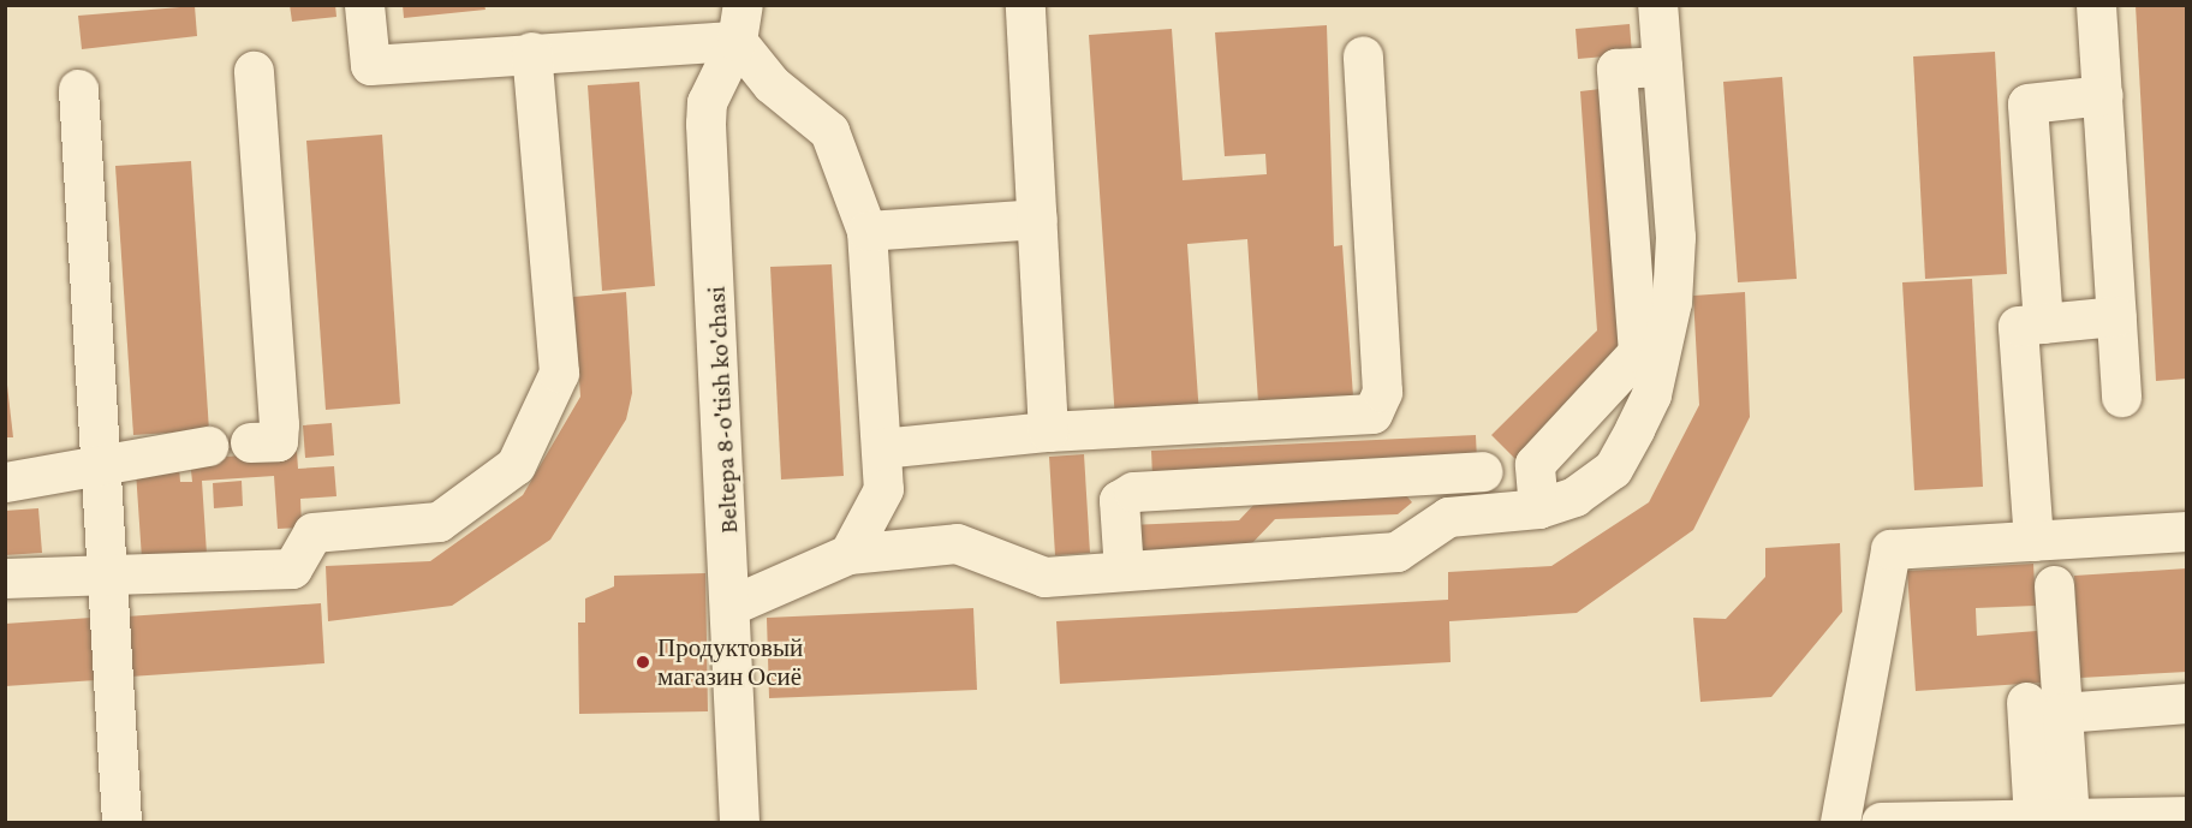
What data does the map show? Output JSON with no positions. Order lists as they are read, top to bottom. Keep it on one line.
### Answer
{"streets":{"street":["Beltepa 8-o'tish ko'chasi"]},"places":["Продуктовый магазин Осиё"]}
